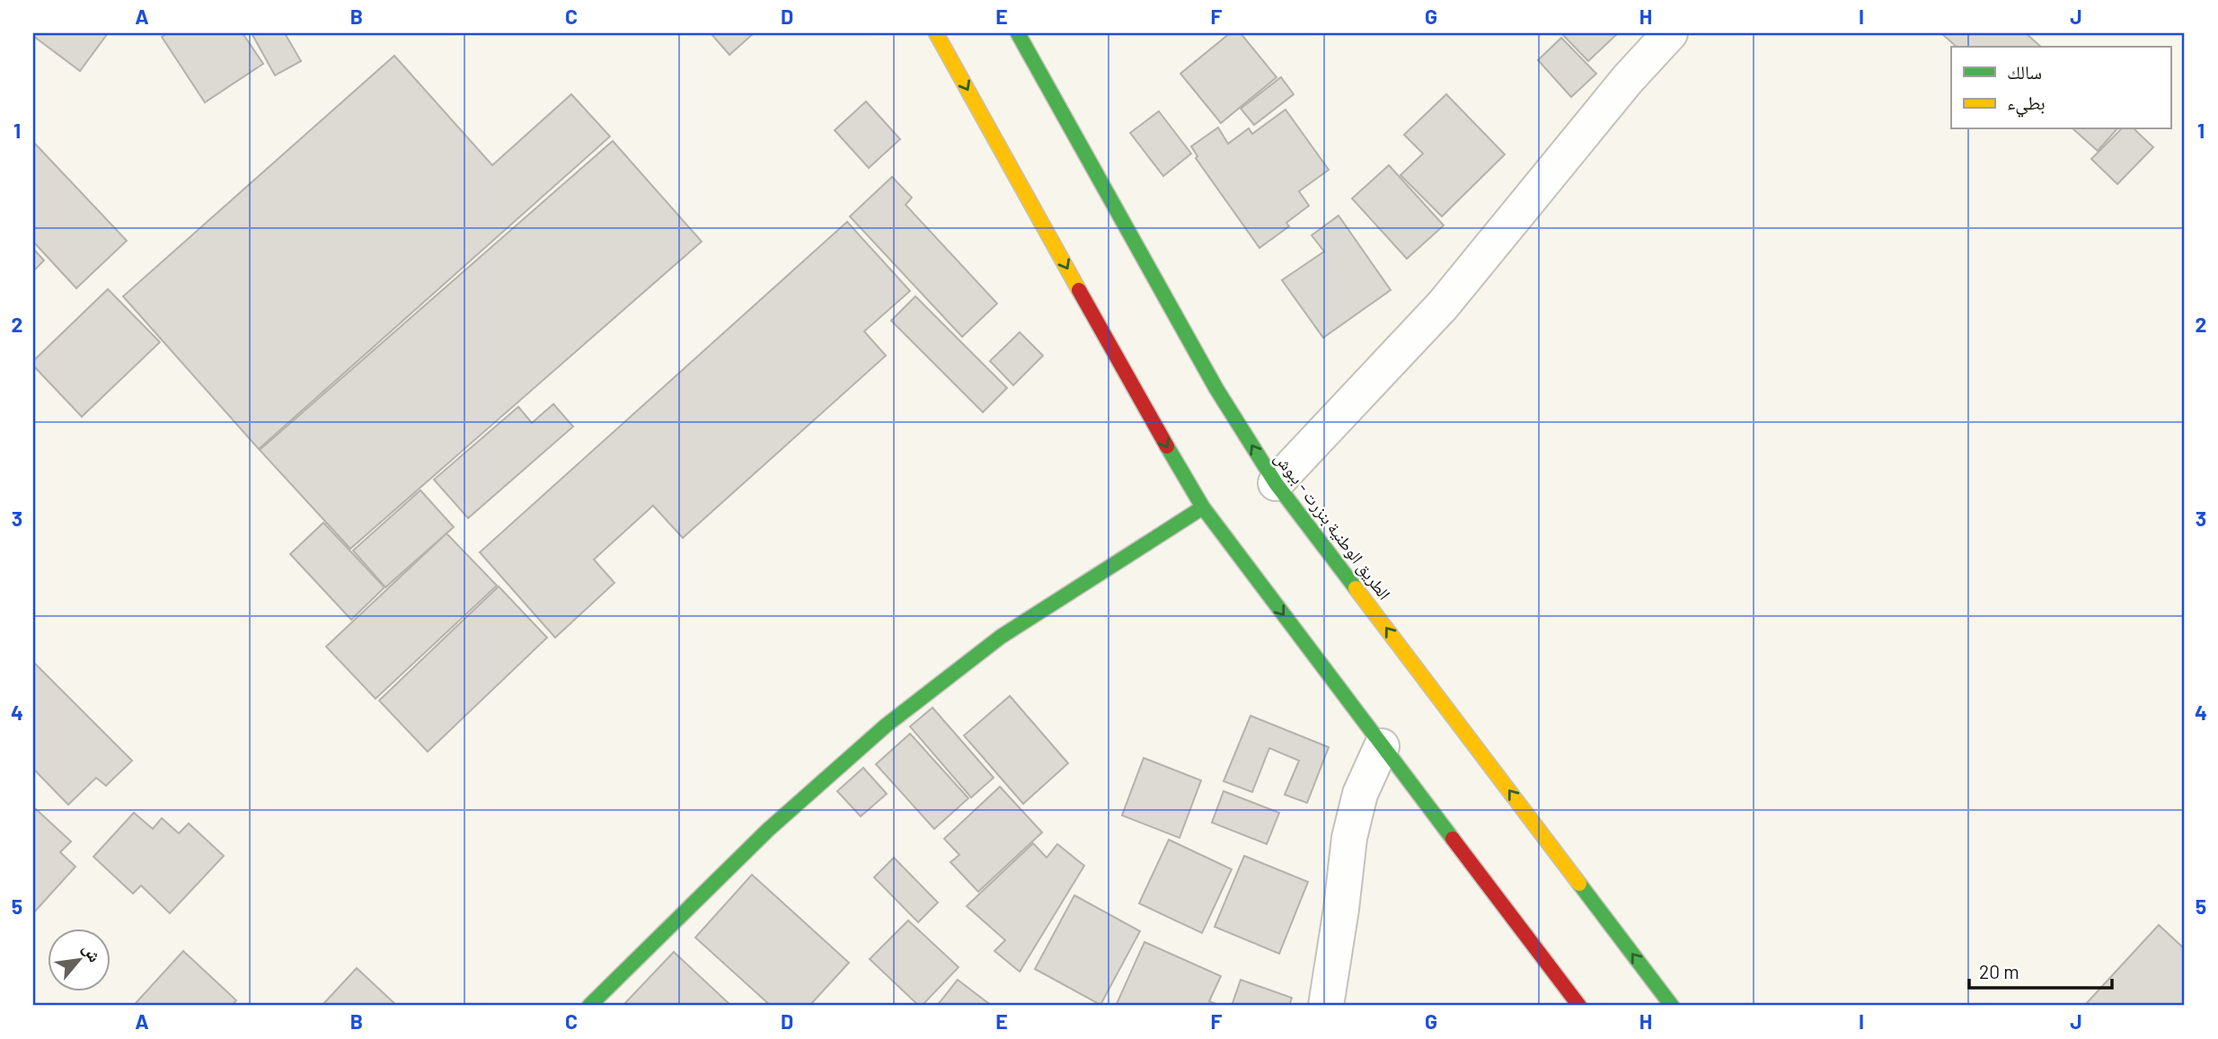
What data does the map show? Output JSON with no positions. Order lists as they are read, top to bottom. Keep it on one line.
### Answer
{"streets":{"main road":["الطريق الوطنية بنزرت - ببوش"]},"legend":["سالك","بطيء"],"scale_bar":"20 m","north":"top right","grid":{"columns":["A","B","C","D","E","F","G","H","I","J"],"rows":["1","2","3","4","5"]}}
